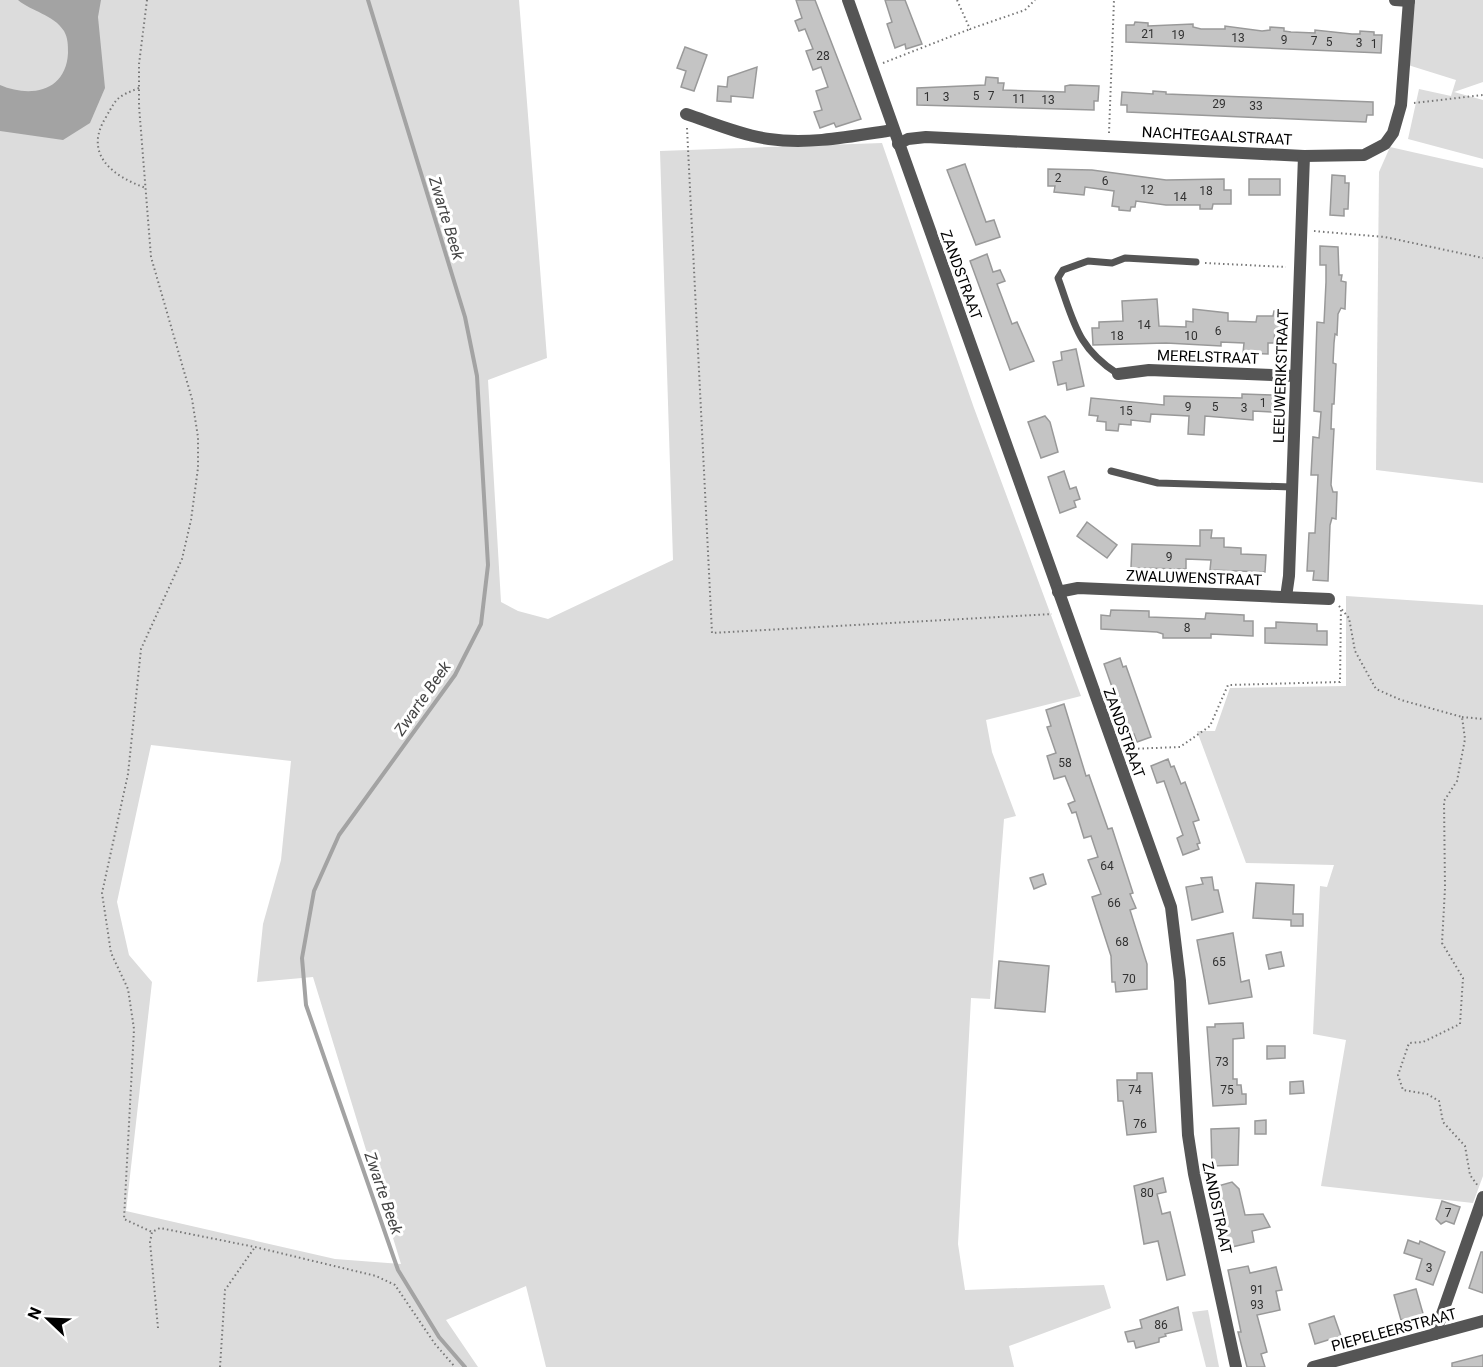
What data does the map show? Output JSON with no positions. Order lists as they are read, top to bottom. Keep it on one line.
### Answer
{"streets":{"street":["NACHTEGAALSTRAAT","ZANDSTRAAT","MERELSTRAAT","LEEUWERIKSTRAAT","ZWALUWENSTRAAT","PIEPELEERSTRAAT"]},"crossings":[["NACHTEGAALSTRAAT","ZANDSTRAAT"],["NACHTEGAALSTRAAT","LEEUWERIKSTRAAT"],["ZANDSTRAAT","ZWALUWENSTRAAT"],["MERELSTRAAT","LEEUWERIKSTRAAT"],["LEEUWERIKSTRAAT","ZWALUWENSTRAAT"]],"water":["Zwarte Beek"],"house_numbers":["21","19","13","9","7","5","3","1","28","5","7","1","3","11","13","29","33","2","6","12","18","14","14","6","18","10","1","9","5","3","15","9","8","58","64","66","68","65","70","73","74","75","76","80","7","3","91","93","86"],"north":"top left"}
